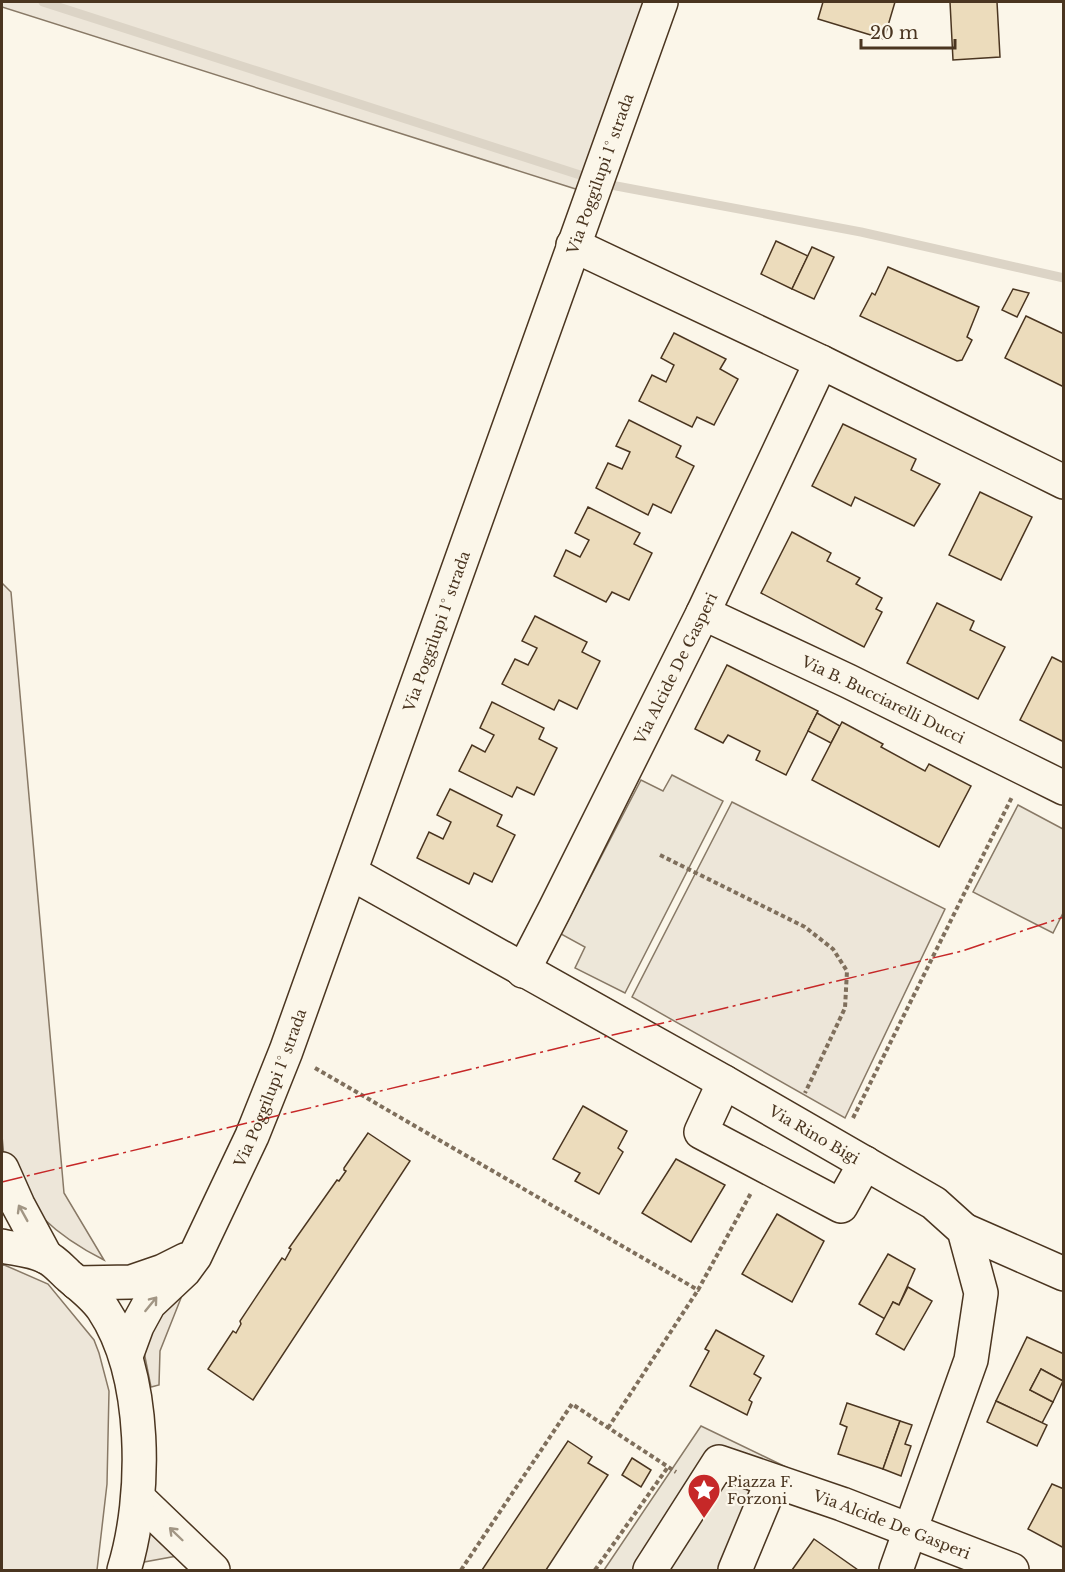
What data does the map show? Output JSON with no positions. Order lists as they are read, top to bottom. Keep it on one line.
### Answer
{"streets":{"street":["Via Poggilupi 1° strada","Via Alcide De Gasperi","Via B. Bucciarelli Ducci","Via Rino Bigi"]},"crossings":[["Via Poggilupi 1° strada","Via Rino Bigi"],["Via Alcide De Gasperi","Via B. Bucciarelli Ducci"],["Via Alcide De Gasperi","Via Rino Bigi"]],"places":{"place":["Piazza F. Forzoni"]},"scale_bar":"20 m"}
